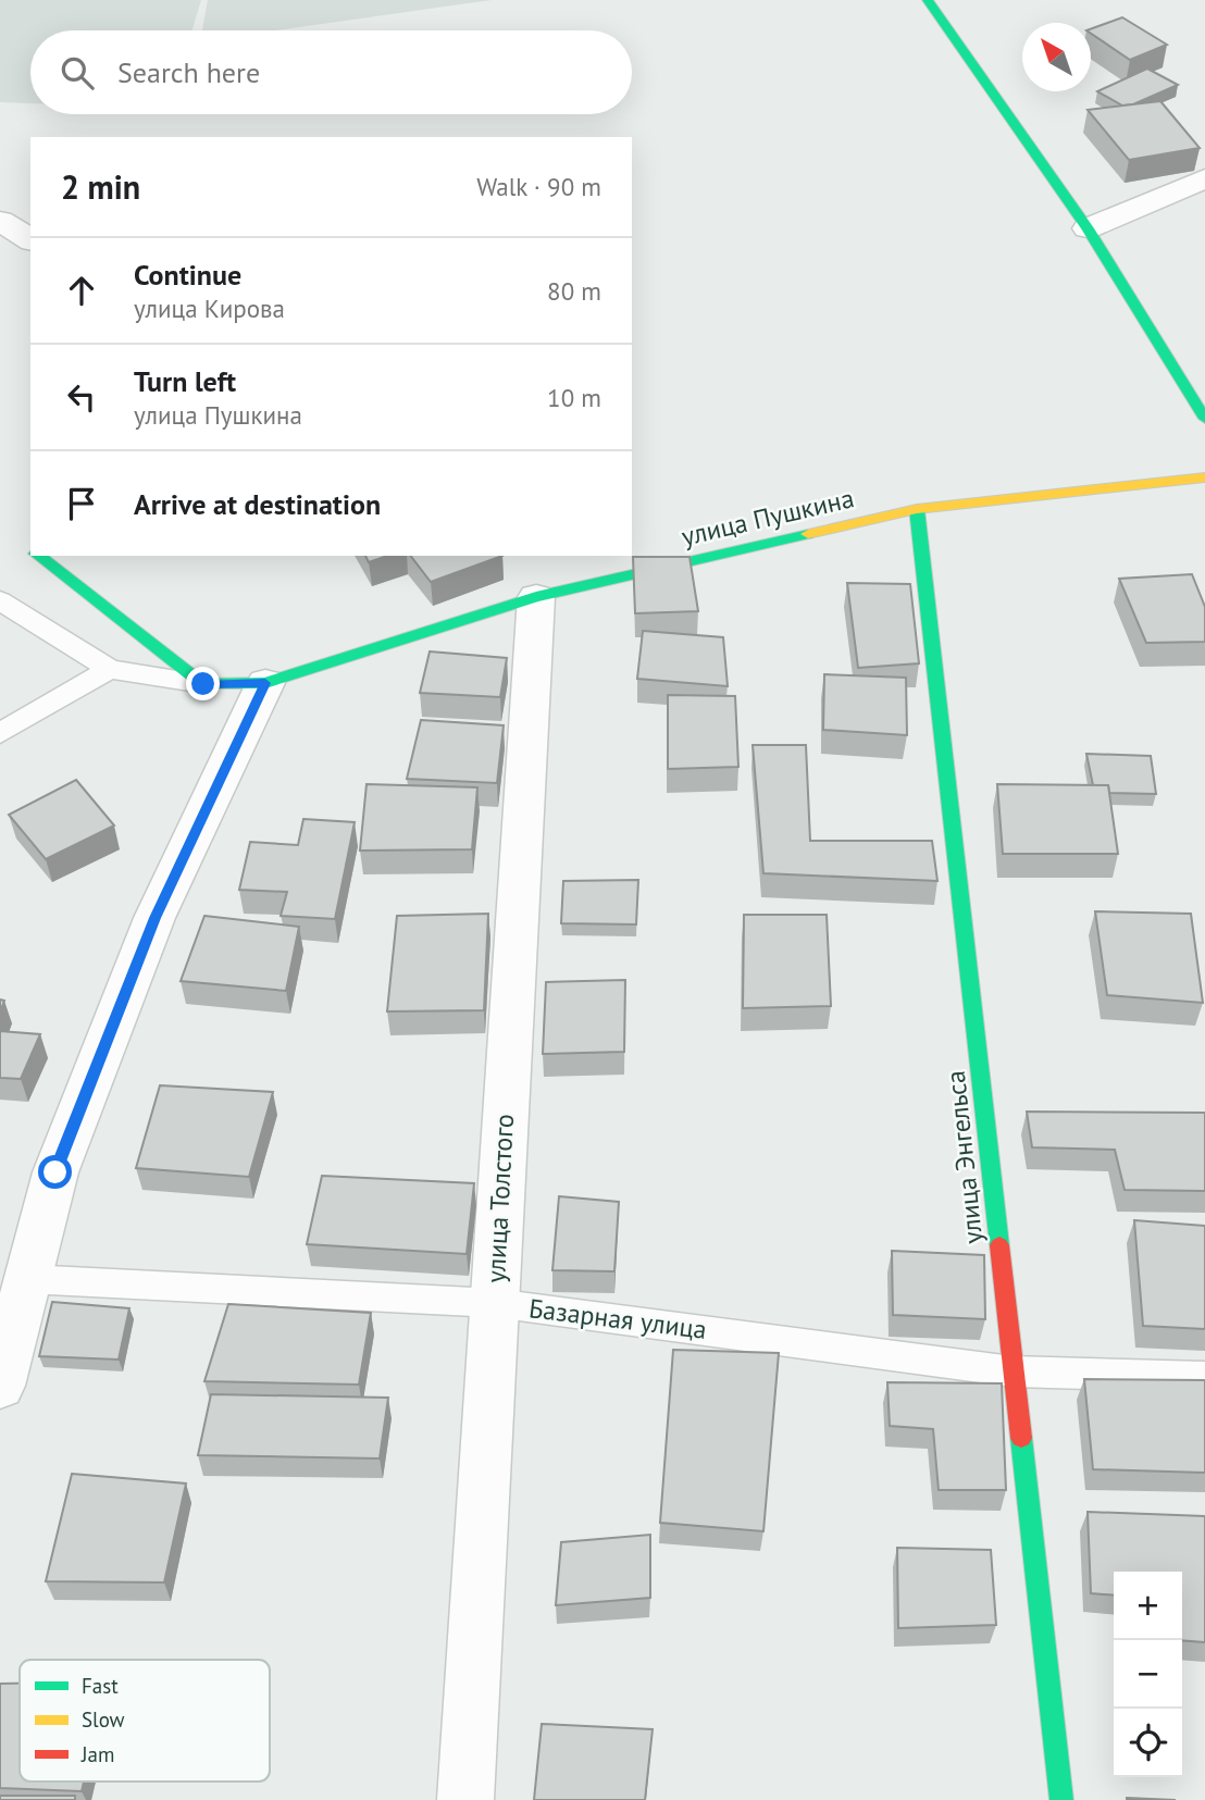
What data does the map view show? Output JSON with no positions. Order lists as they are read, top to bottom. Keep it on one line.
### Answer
{"streets":{"street":["улица Пушкина","улица Энгельса","улица Толстого"],"lane":["Базарная улица"]},"crossings":[["улица Пушкина","улица Энгельса"],["улица Пушкина","улица Толстого"],["улица Энгельса","Базарная улица"],["улица Толстого","Базарная улица"]],"legend":["Fast","Slow","Jam"],"north":"top left","page":{"search":"Search here","heading":["2 min","Walk · 90 m"],"list":[["Continue","улица Кирова","80 m"],["Turn left","улица Пушкина","10 m"],"Arrive at destination"],"map_buttons":["+","−"]}}
